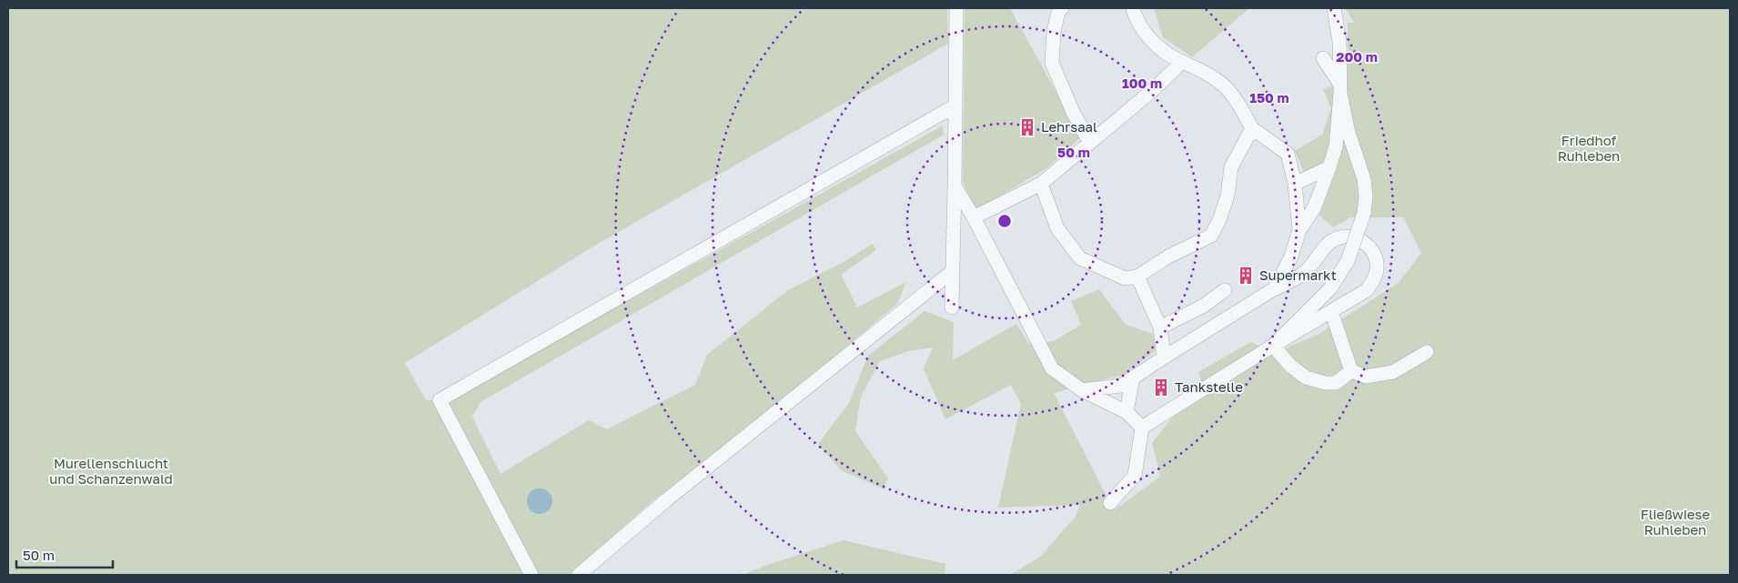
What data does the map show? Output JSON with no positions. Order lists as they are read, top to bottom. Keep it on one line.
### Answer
{"parks":["Friedhof Ruhleben","Murellenschlucht und Schanzenwald","Fließwiese Ruhleben"],"places":{"building":["Lehrsaal","Supermarkt","Tankstelle"]},"scale_bar":"50 m","rings":["200 m","100 m","150 m","50 m"]}
